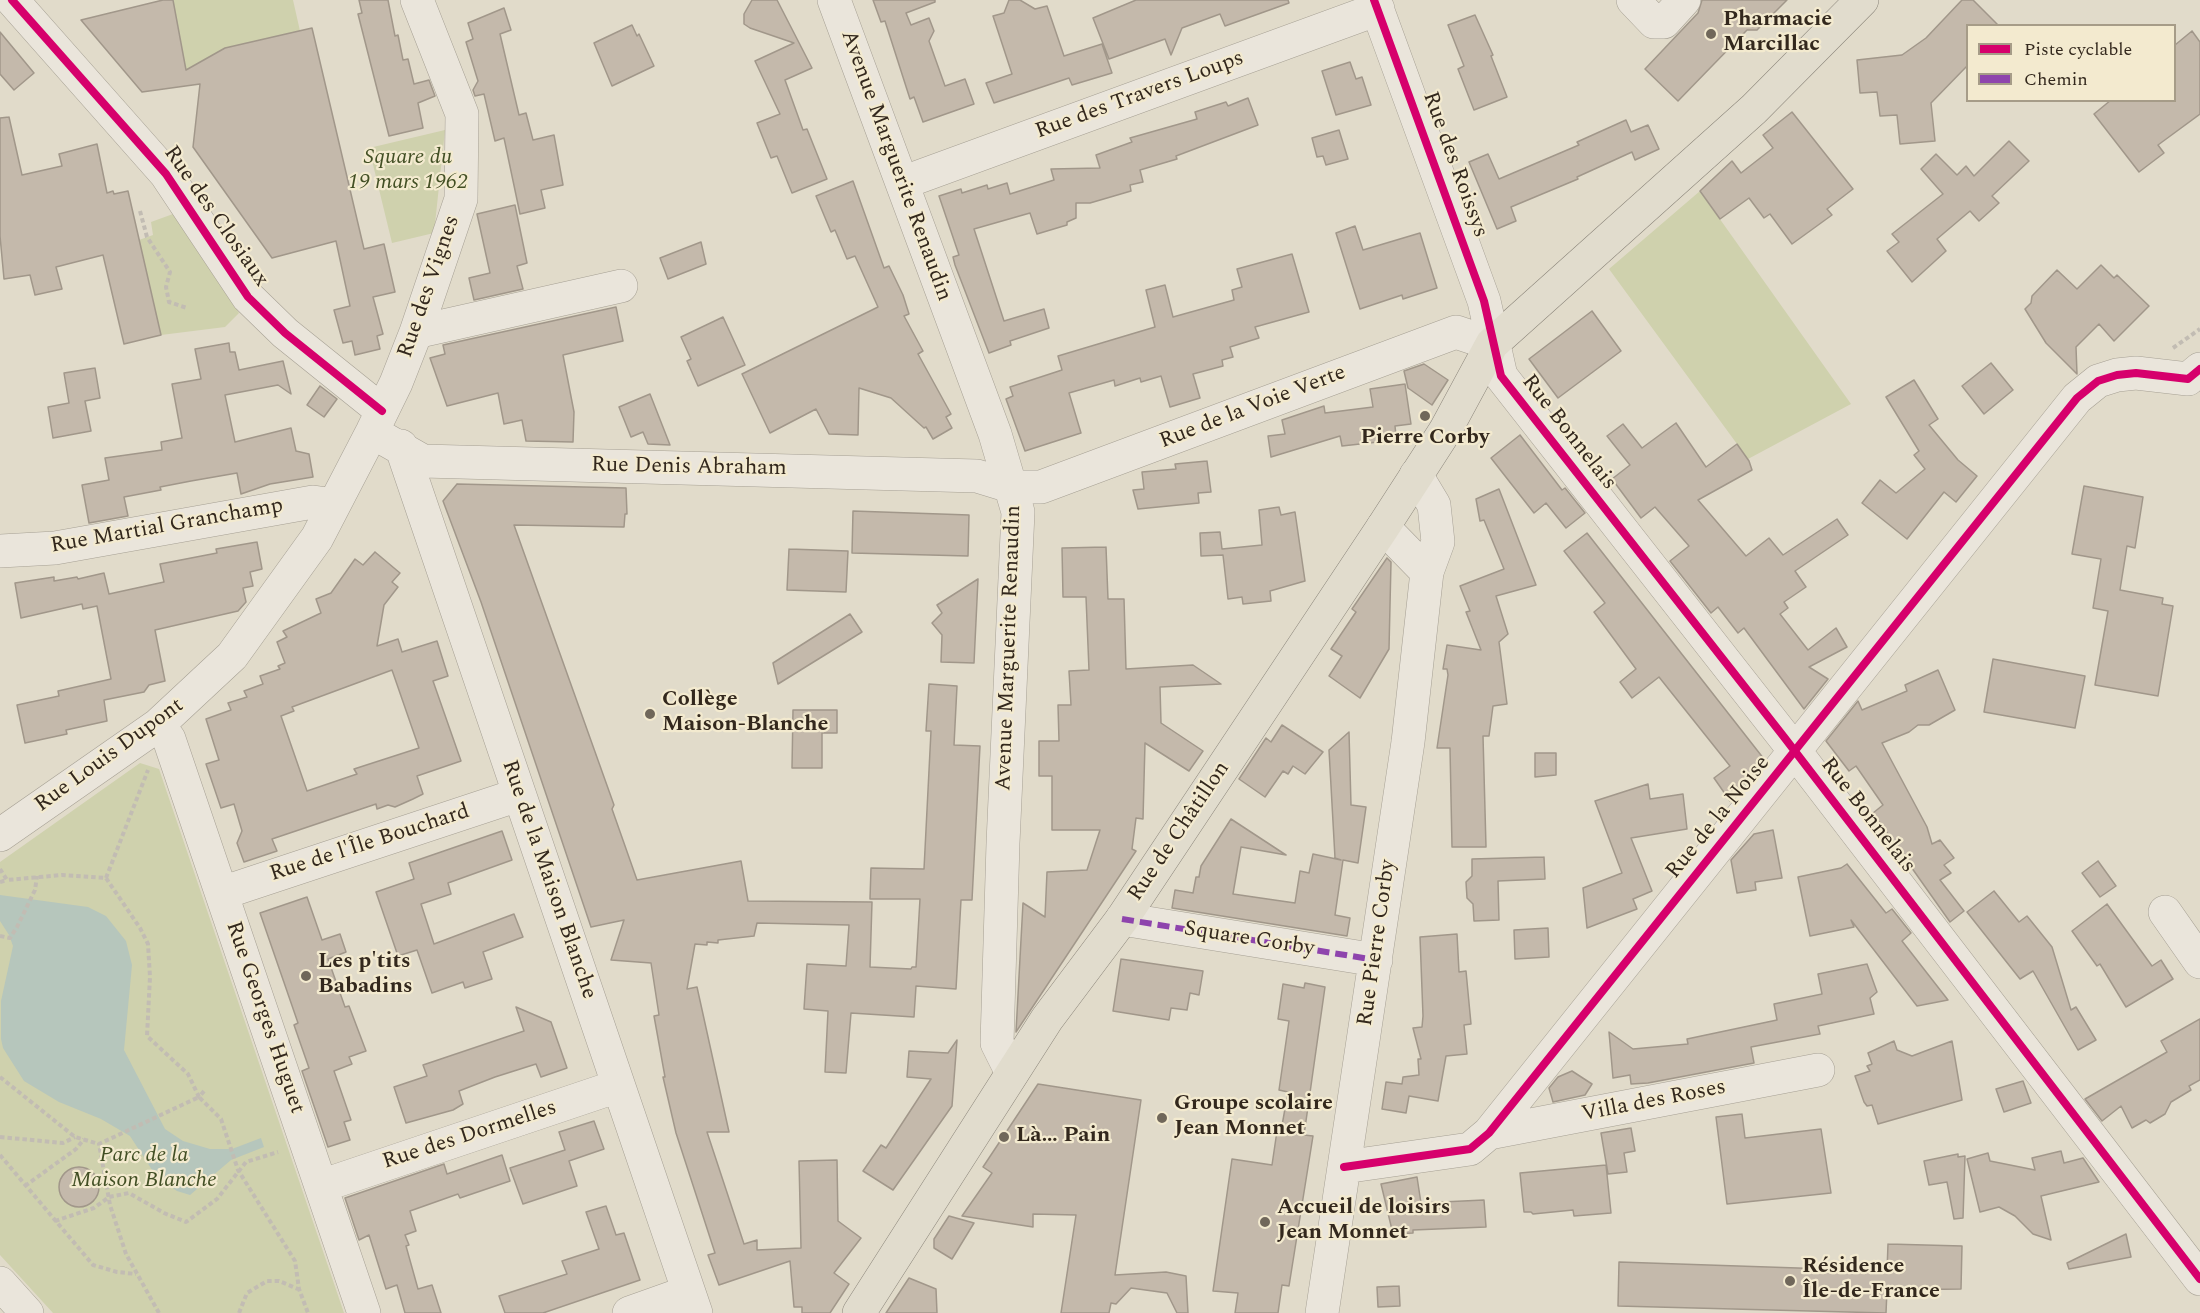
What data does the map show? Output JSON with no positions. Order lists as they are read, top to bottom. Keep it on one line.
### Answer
{"streets":{"main road":["Rue de Châtillon"],"street":["Rue des Travers Loups","Rue des Roissys","Avenue Marguerite Renaudin","Rue des Closiaux","Rue des Vignes","Rue de la Voie Verte","Rue Bonnelais","Rue Denis Abraham","Rue Martial Granchamp","Rue Louis Dupont","Rue de la Noise","Rue de l'Île Bouchard","Rue de la Maison Blanche","Square Corby","Rue Pierre Corby","Rue Georges Huguet","Villa des Roses","Rue des Dormelles"]},"crossings":[["Rue des Travers Loups","Rue des Roissys"],["Rue des Travers Loups","Avenue Marguerite Renaudin"],["Rue des Roissys","Rue de la Voie Verte"],["Rue des Roissys","Rue Bonnelais"],["Rue des Roissys","Rue de Châtillon"],["Avenue Marguerite Renaudin","Rue de la Voie Verte"],["Avenue Marguerite Renaudin","Rue Denis Abraham"],["Avenue Marguerite Renaudin","Rue de Châtillon"],["Rue des Closiaux","Rue des Vignes"],["Rue des Closiaux","Rue Denis Abraham"],["Rue des Closiaux","Rue Louis Dupont"],["Rue des Vignes","Rue Denis Abraham"],["Rue des Vignes","Rue Louis Dupont"],["Rue de la Voie Verte","Rue Bonnelais"],["Rue de la Voie Verte","Rue Denis Abraham"],["Rue de la Voie Verte","Rue de Châtillon"],["Rue Bonnelais","Rue de la Noise"],["Rue Bonnelais","Rue de Châtillon"],["Rue Denis Abraham","Rue Louis Dupont"],["Rue Denis Abraham","Rue de la Maison Blanche"],["Rue Martial Granchamp","Rue Louis Dupont"],["Rue Louis Dupont","Rue Georges Huguet"],["Rue de la Noise","Rue Pierre Corby"],["Rue de la Noise","Villa des Roses"],["Rue de Châtillon","Square Corby"],["Rue de Châtillon","Rue Pierre Corby"],["Rue de l'Île Bouchard","Rue de la Maison Blanche"],["Rue de l'Île Bouchard","Rue Georges Huguet"],["Rue de la Maison Blanche","Rue des Dormelles"],["Square Corby","Rue Pierre Corby"],["Rue Georges Huguet","Rue des Dormelles"]],"parks":["Square du 19 mars 1962","Parc de la Maison Blanche"],"places":["Pharmacie Marcillac","Pierre Corby","Collège Maison-Blanche","Les p'tits Babadins","Groupe scolaire Jean Monnet","Là… Pain","Accueil de loisirs Jean Monnet","Résidence Île-de-France"],"legend":["Piste cyclable","Chemin"]}
